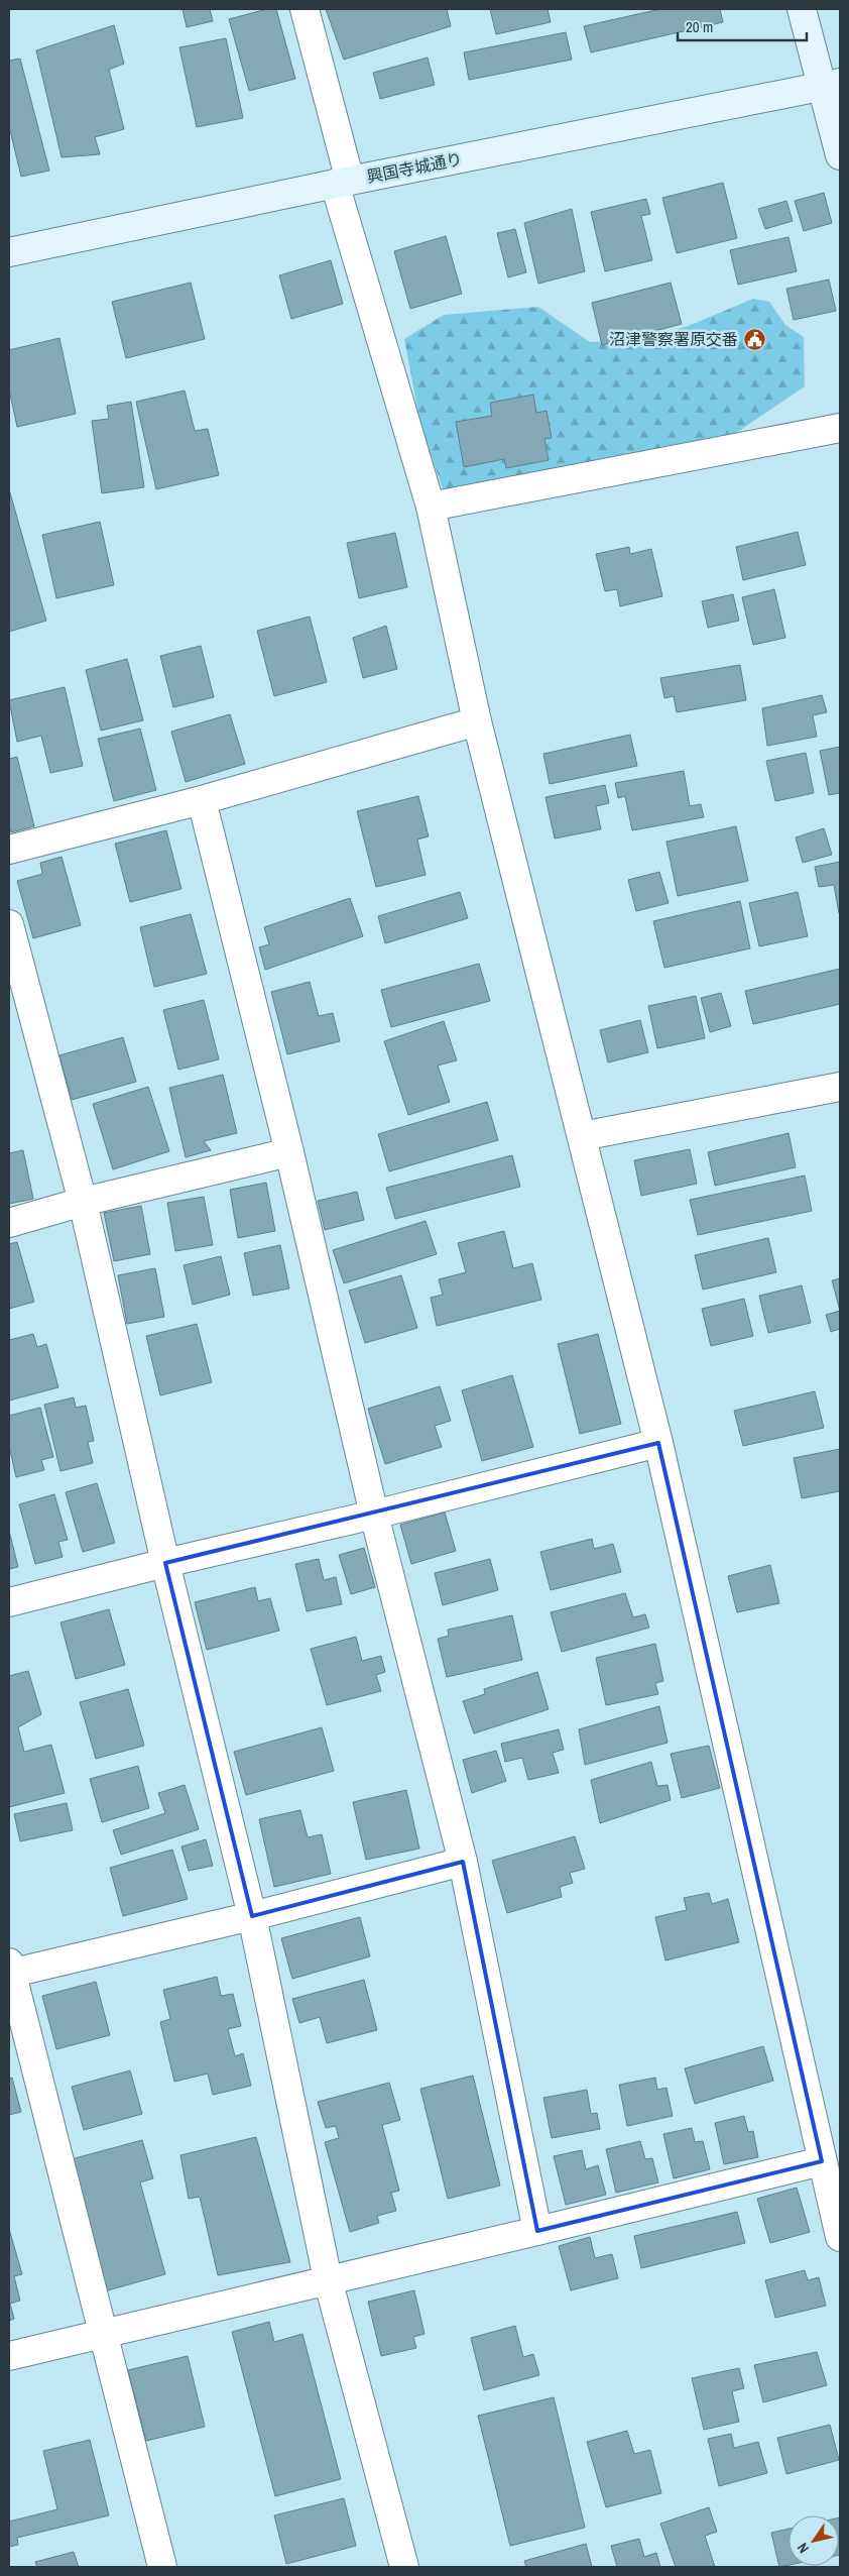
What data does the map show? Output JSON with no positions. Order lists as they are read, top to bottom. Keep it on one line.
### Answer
{"streets":{"main road":["興国寺城通り"]},"places":{"public building":["沼津警察署原交番"]},"scale_bar":"20 m","north":"bottom left"}
